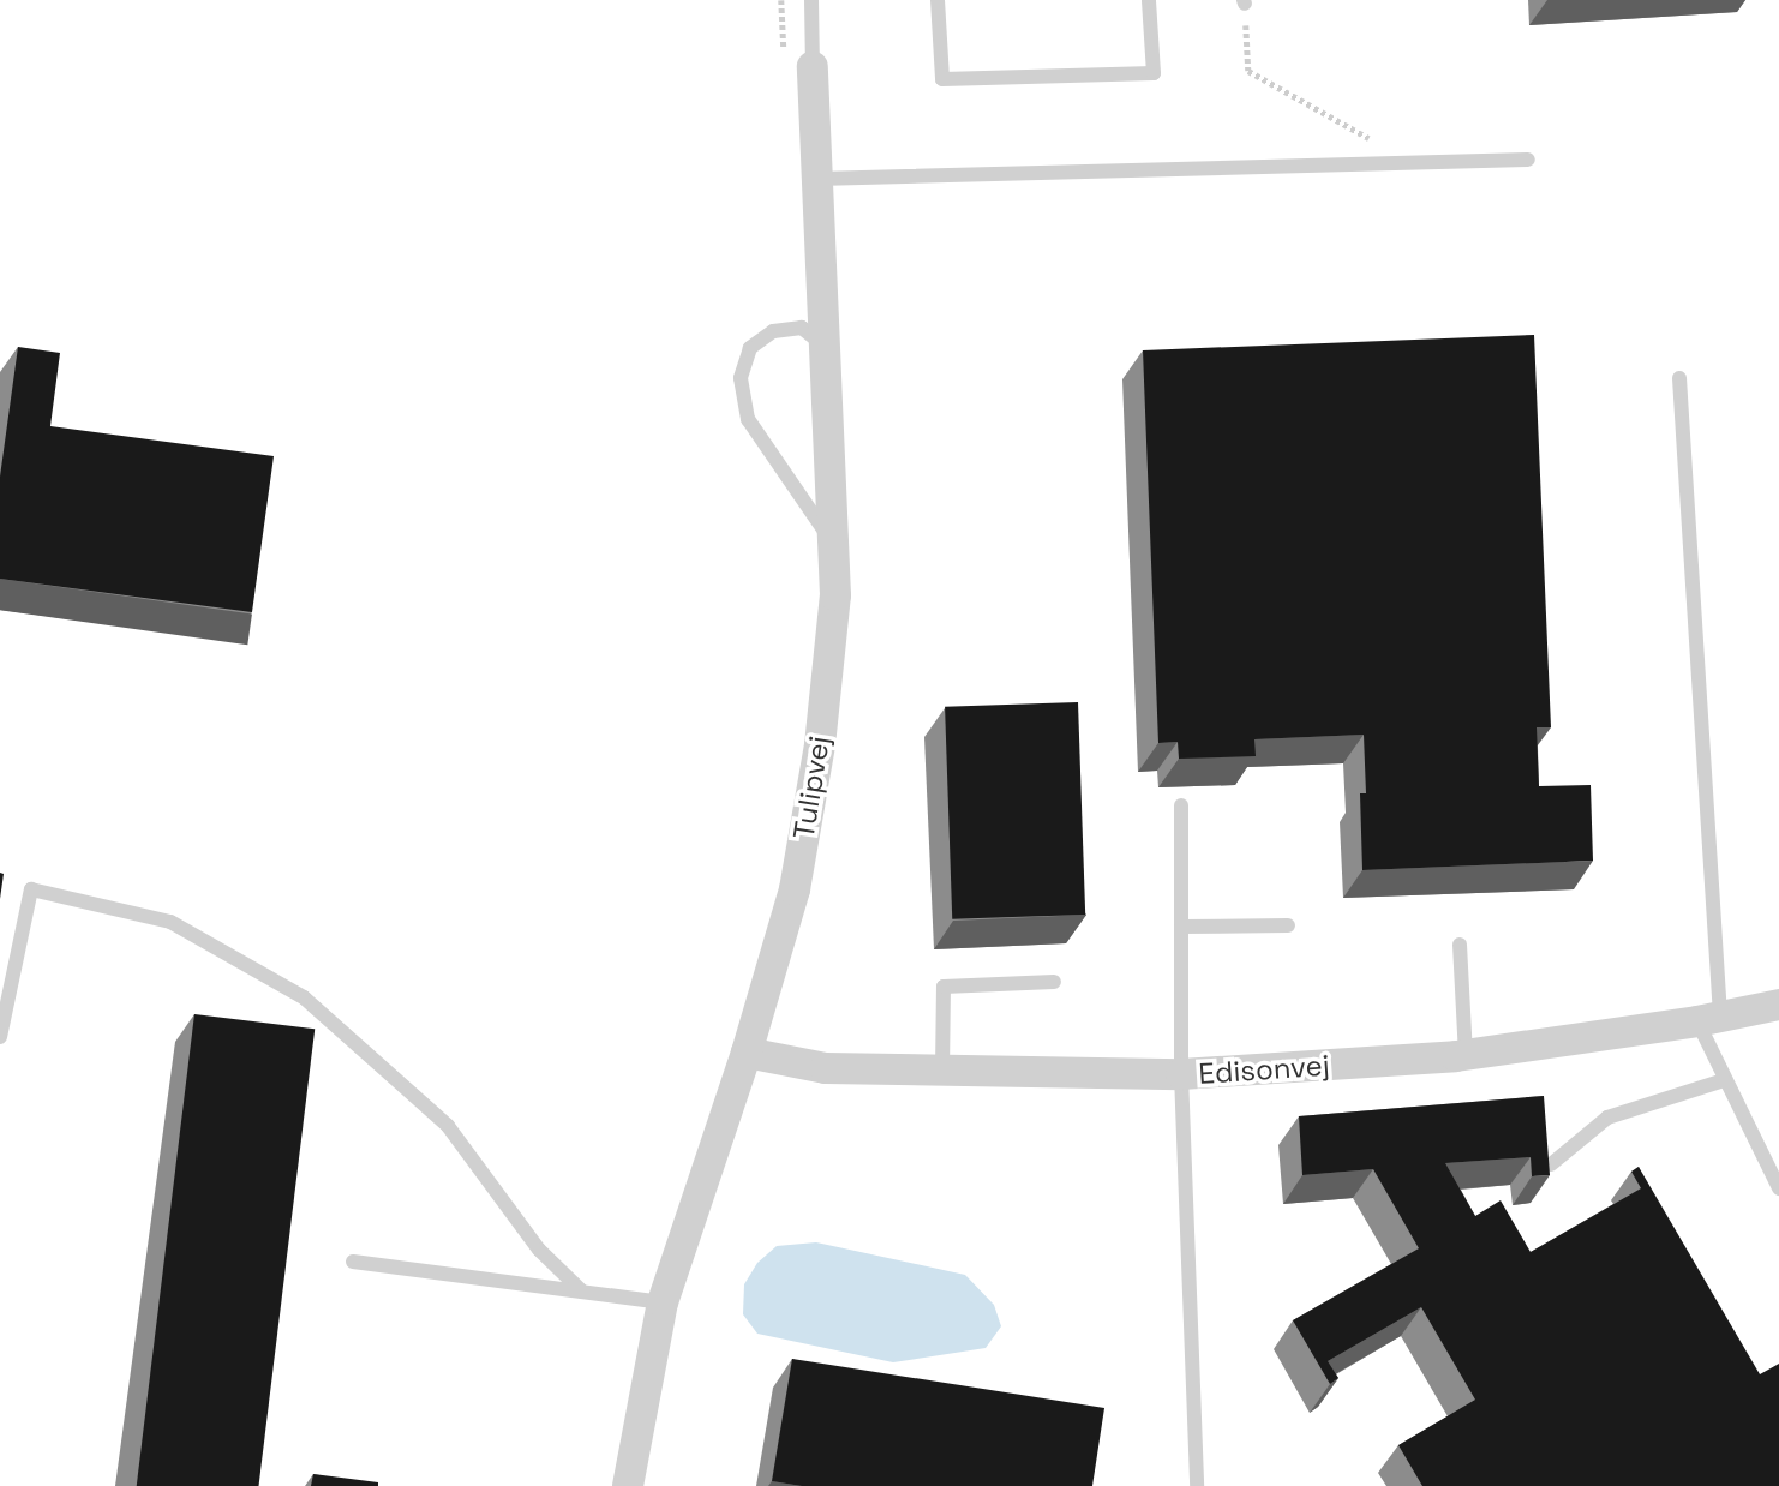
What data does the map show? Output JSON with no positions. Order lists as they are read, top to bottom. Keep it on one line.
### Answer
{"streets":{"street":["Tulipvej","Edisonvej"]},"crossings":[["Tulipvej","Edisonvej"]]}
